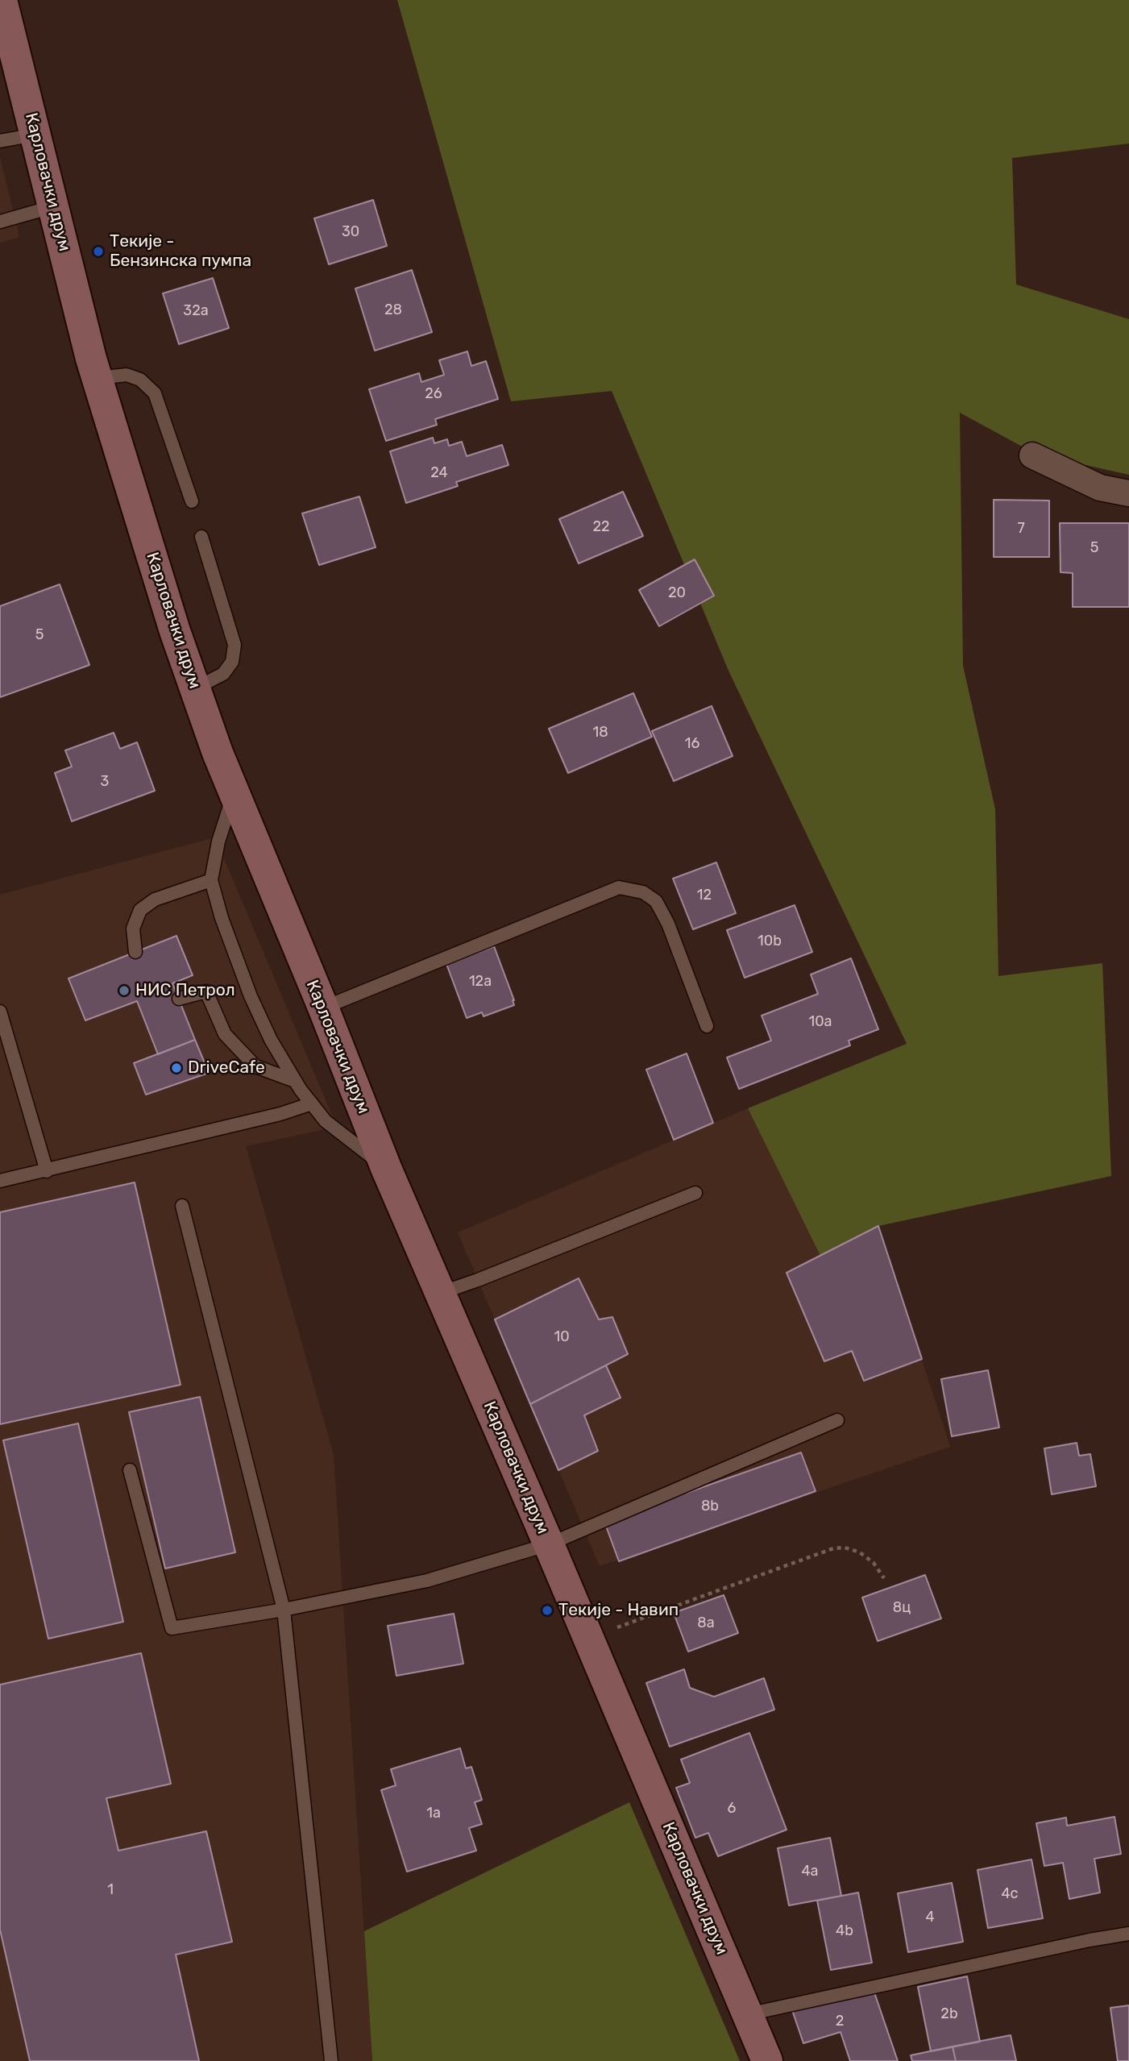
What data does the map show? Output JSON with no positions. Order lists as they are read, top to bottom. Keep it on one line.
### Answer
{"streets":{"main road":["Карловачки друм"]},"places":["Текије - Бензинска пумпа","НИС Петрол","DriveCafe","Текије - Навип"],"house_numbers":["30","28","32a","26","24","22","7","5","20","5","18","16","3","12","10b","12a","10a","10","8b","8ц","8a","6","1a","4a","1","4c","4","4b","2b","2"]}
